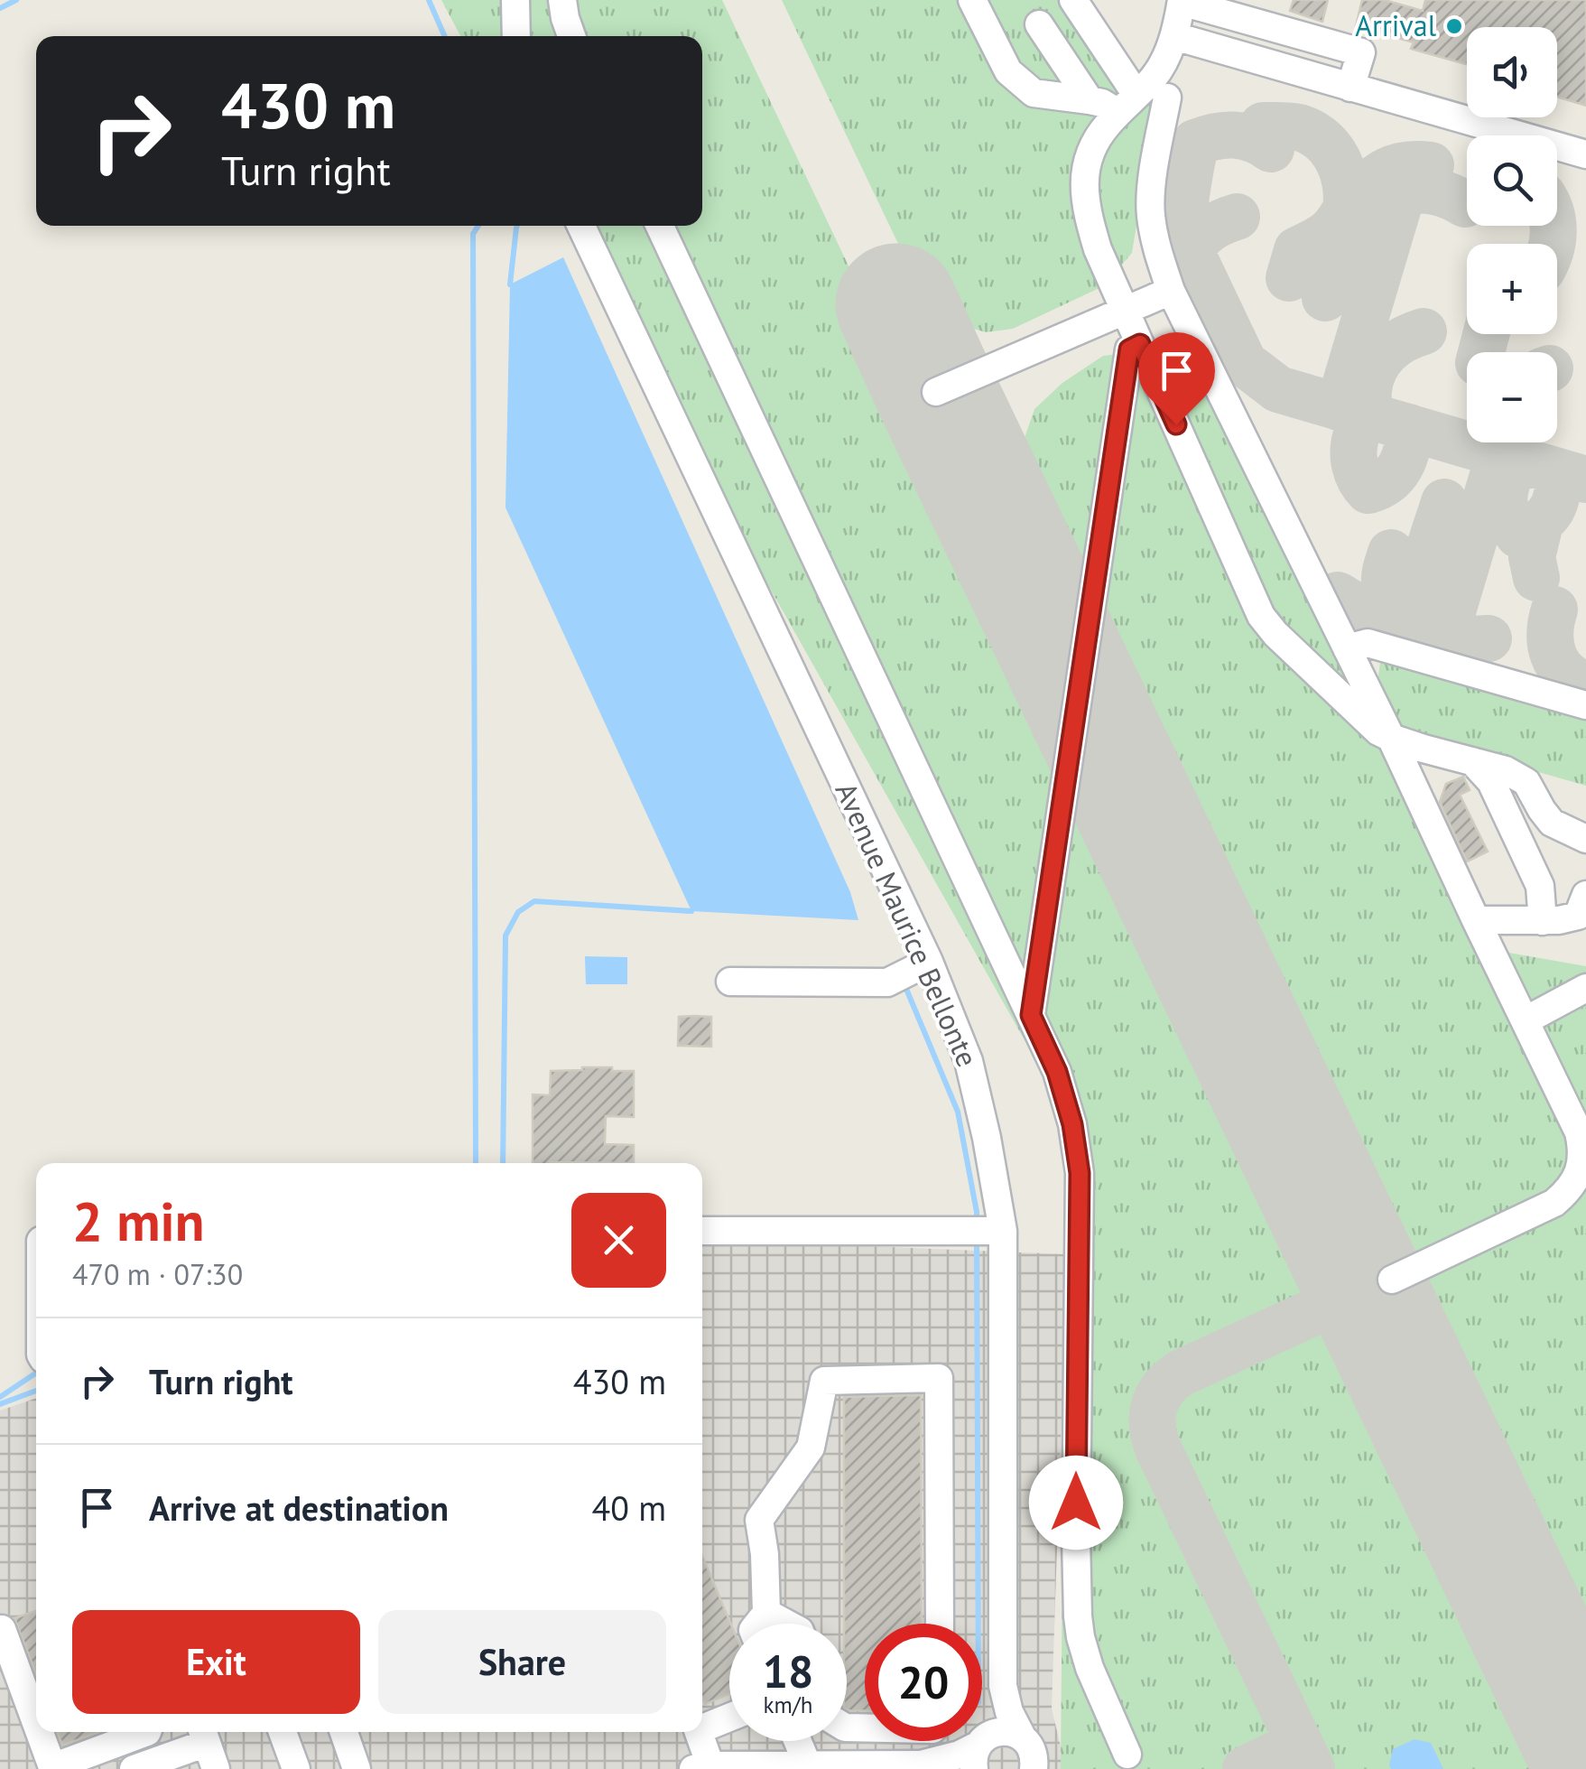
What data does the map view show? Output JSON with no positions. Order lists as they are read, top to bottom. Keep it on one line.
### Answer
{"streets":{"street":["Avenue Maurice Bellonte"]},"places":["Arrival"],"page":{"map_buttons":["+","−"],"turn":["430 m","Turn right"],"heading":["2 min","470 m · 07:30"],"list":[{"name":"Turn right","value":"430 m"},{"name":"Arrive at destination","value":"40 m"}],"buttons":["Exit","Share"],"speed":"18 km/h","limit":"20"}}
